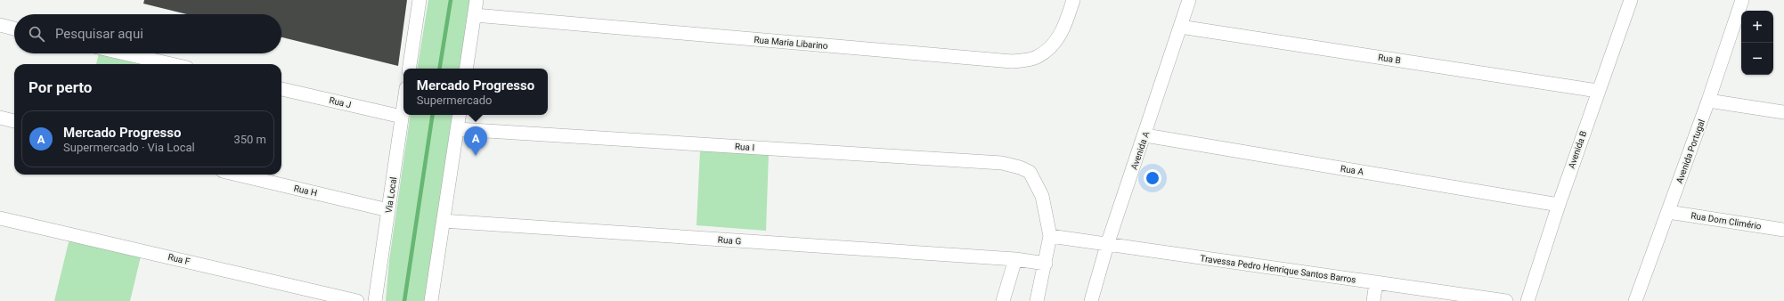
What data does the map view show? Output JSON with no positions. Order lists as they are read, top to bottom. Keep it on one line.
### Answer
{"streets":{"street":["Rua Maria Libarino","Rua B","Rua J","Rua I","Avenida B","Avenida A","Avenida Portugal","Rua A","Rua H","Via Local","Rua Dom Climério","Rua G","Rua F","Travessa Pedro Henrique Santos Barros"]},"crossings":[["Rua B","Avenida B"],["Rua B","Avenida A"],["Rua J","Via Local"],["Rua I","Travessa Pedro Henrique Santos Barros"],["Avenida B","Rua A"],["Avenida A","Rua A"],["Avenida A","Travessa Pedro Henrique Santos Barros"],["Avenida Portugal","Rua Dom Climério"],["Rua H","Via Local"]],"page":{"map_buttons":["+","−"],"search":"Pesquisar aqui","heading":"Por perto","popup":["Mercado Progresso","Supermercado"],"list":[{"mark":"A","name":"Mercado Progresso","note":"Supermercado · Via Local","value":"350 m"}],"pins":"A"}}
